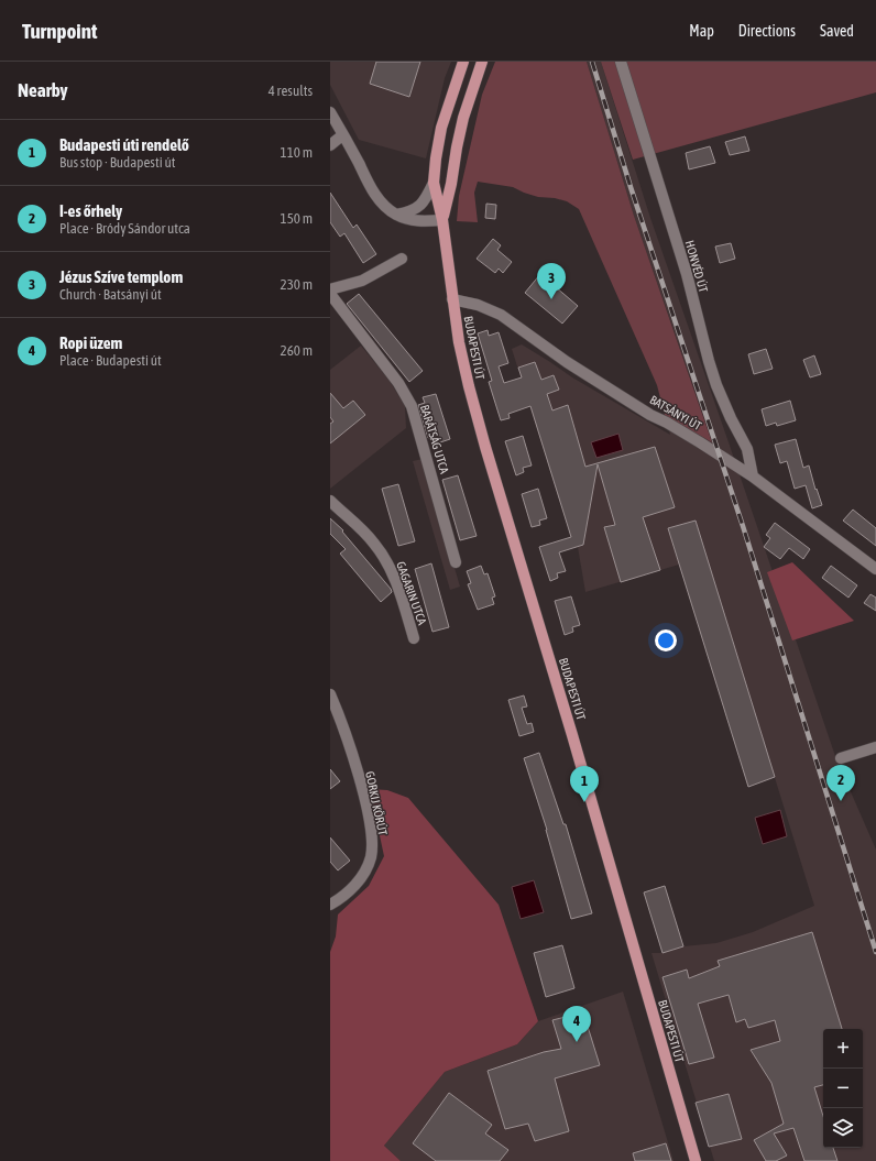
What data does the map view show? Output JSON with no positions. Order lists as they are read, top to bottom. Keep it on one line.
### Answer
{"streets":{"main road":["BUDAPESTI ÚT"],"street":["HONVÉD ÚT","BATSÁNYI ÚT","BARÁTSÁG UTCA","GAGARIN UTCA","GORKIJ KÖRÚT"]},"crossings":[["HONVÉD ÚT","BATSÁNYI ÚT"],["BUDAPESTI ÚT","BATSÁNYI ÚT"]],"page":{"header":"Turnpoint","nav":["Map","Directions","Saved"],"heading":["Nearby","4 results"],"list":[{"mark":"1","name":"Budapesti úti rendelő","note":"Bus stop · Budapesti út","value":"110 m"},{"mark":"2","name":"I-es őrhely","note":"Place · Bródy Sándor utca","value":"150 m"},{"mark":"3","name":"Jézus Szíve templom","note":"Church · Batsányi út","value":"230 m"},{"mark":"4","name":"Ropi üzem","note":"Place · Budapesti út","value":"260 m"}],"pins":["3","2","1","4"],"map_buttons":["+","−"]}}
